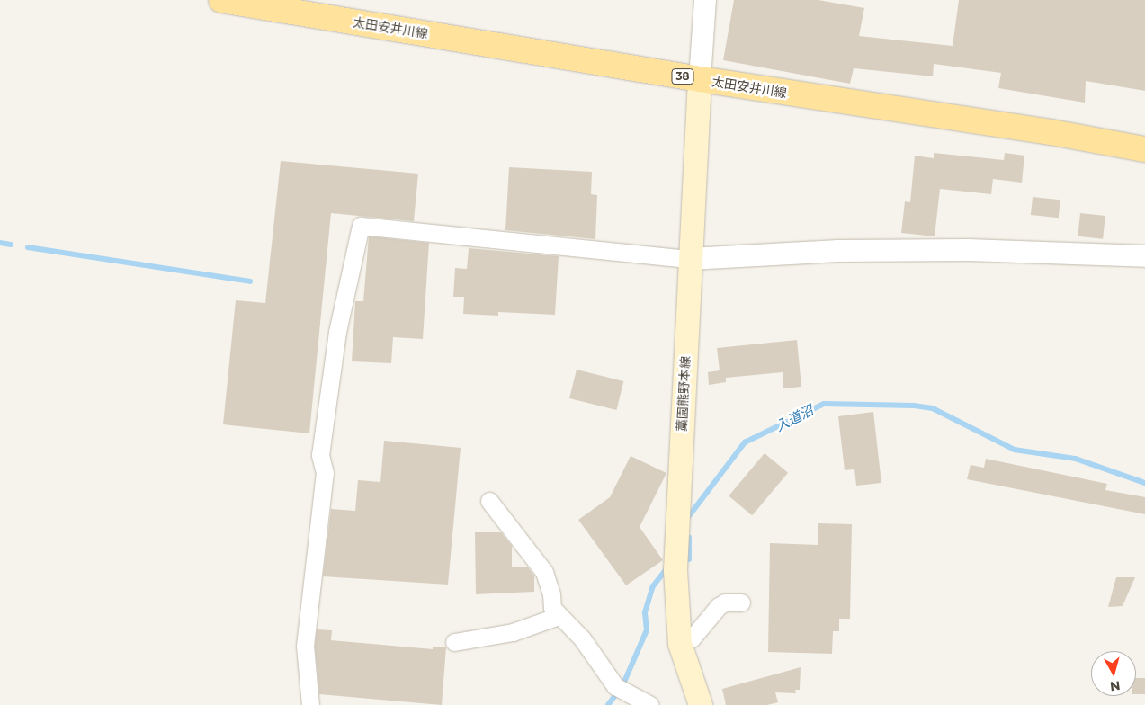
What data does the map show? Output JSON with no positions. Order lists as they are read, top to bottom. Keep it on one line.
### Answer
{"streets":{"main road":["太田安井川線","38","藁園熊野本線"]},"crossings":[["太田安井川線","藁園熊野本線"]],"water":["入道沼"],"north":"bottom"}
